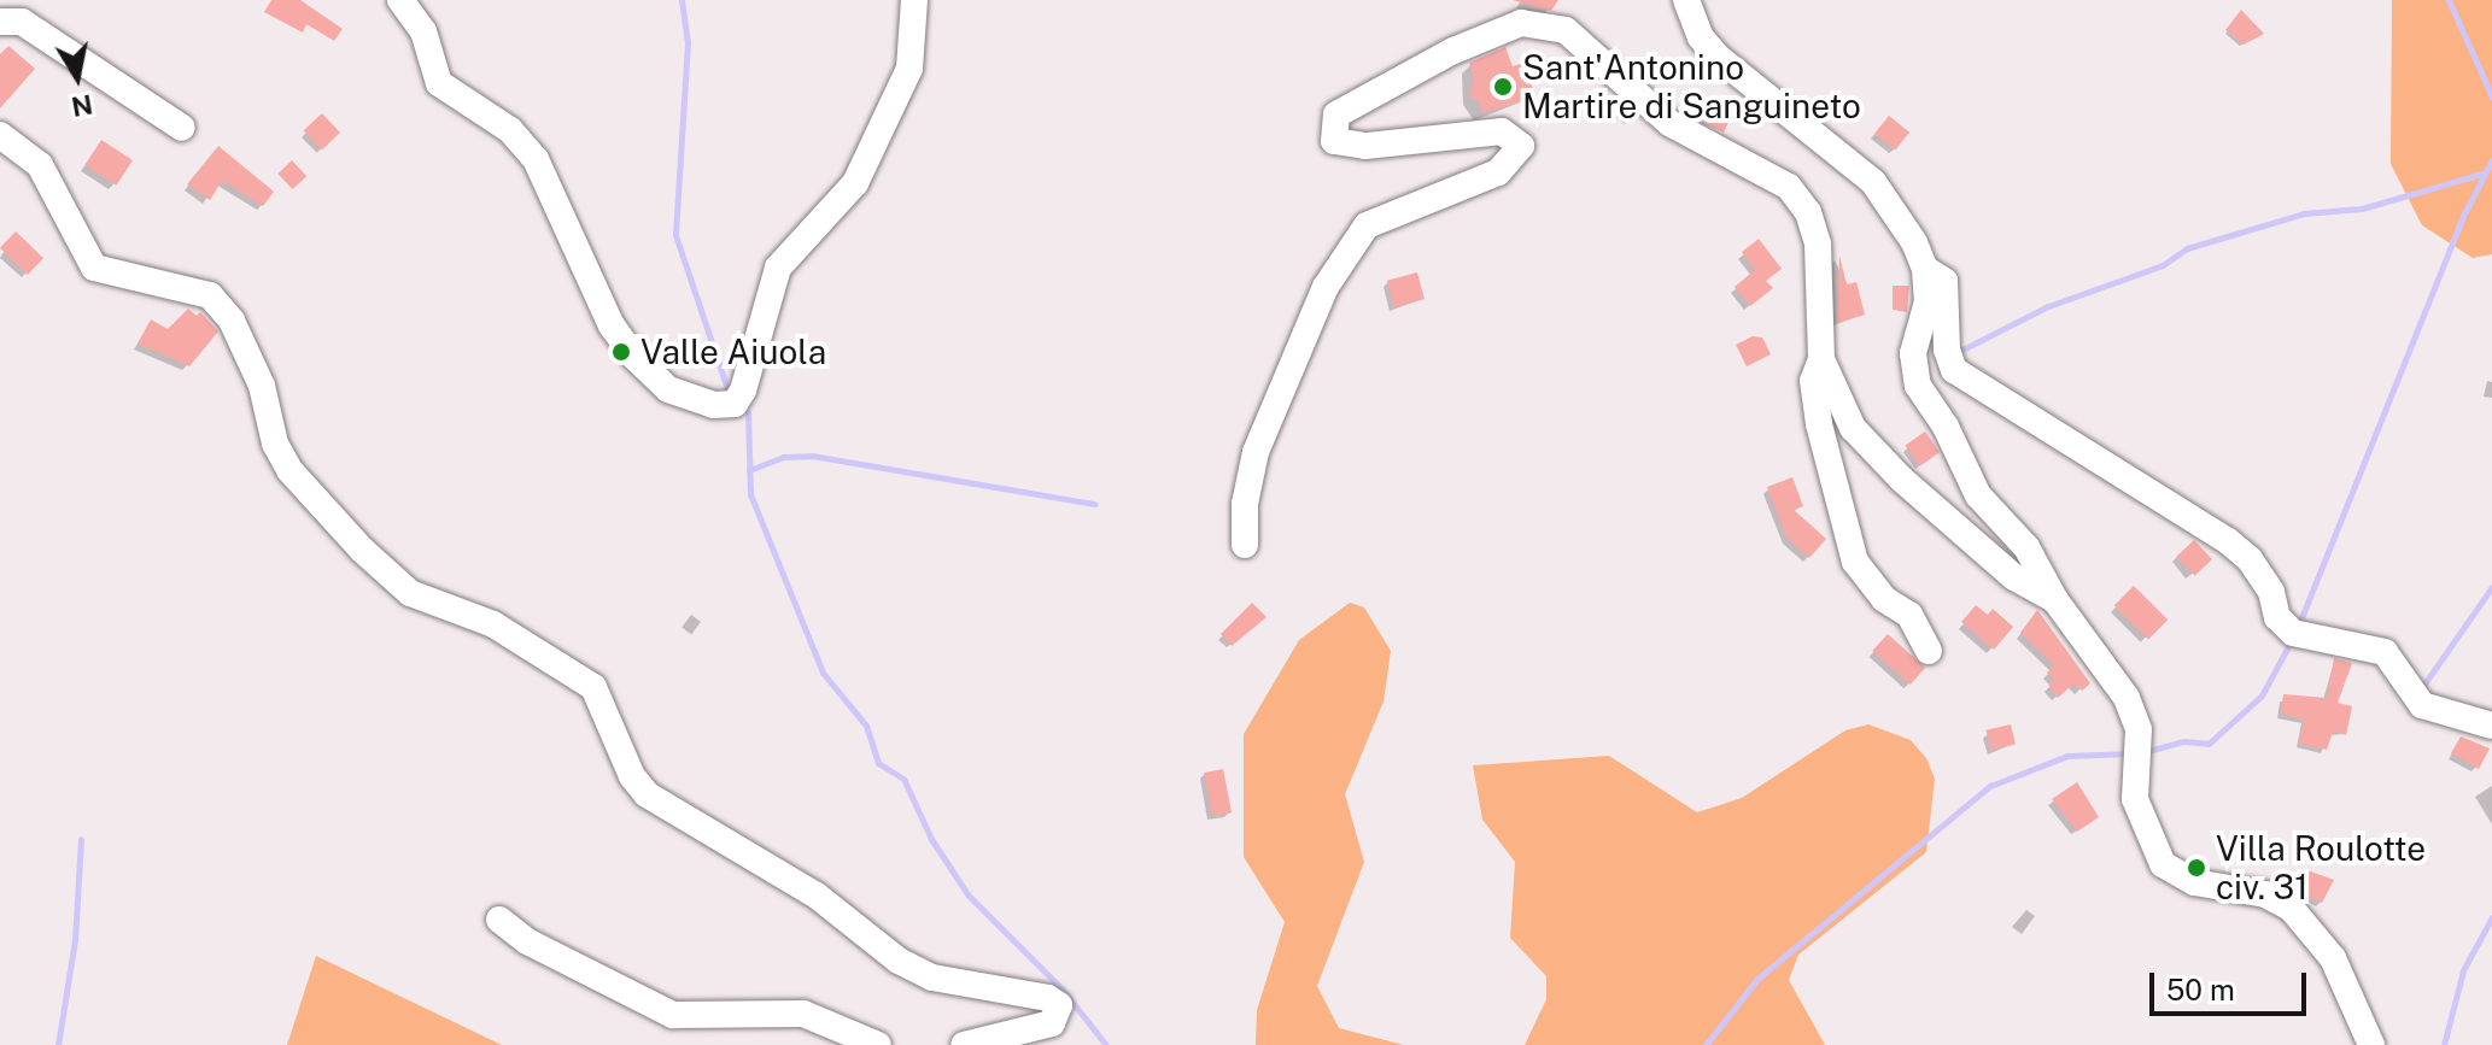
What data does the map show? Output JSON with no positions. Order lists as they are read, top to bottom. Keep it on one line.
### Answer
{"places":["Sant'Antonino Martire di Sanguineto","Valle Aiuola","Villa Roulotte civ. 31"],"scale_bar":"50 m","north":"bottom"}
